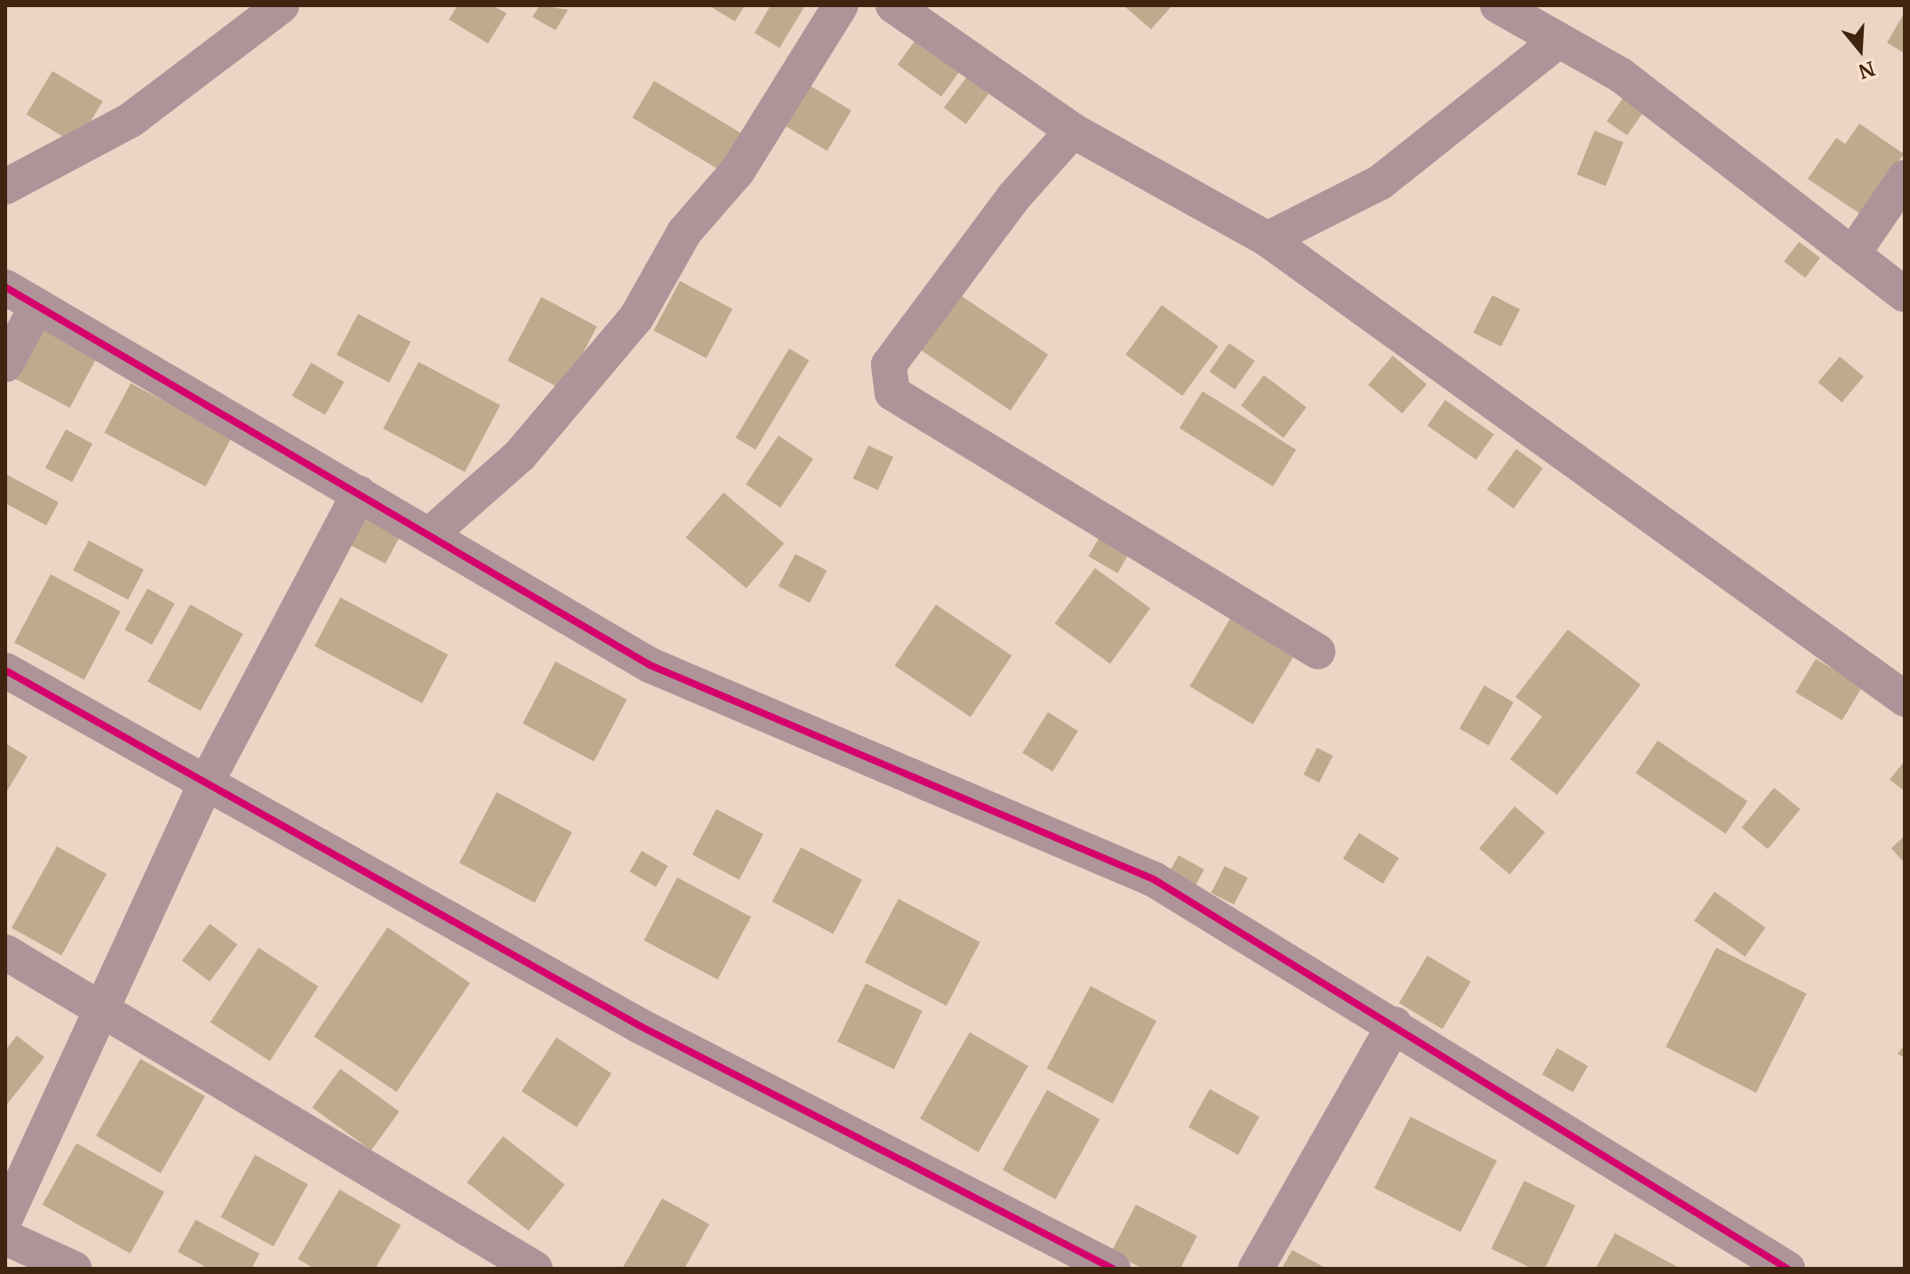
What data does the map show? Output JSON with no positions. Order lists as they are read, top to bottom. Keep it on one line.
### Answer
{"north":"bottom"}
